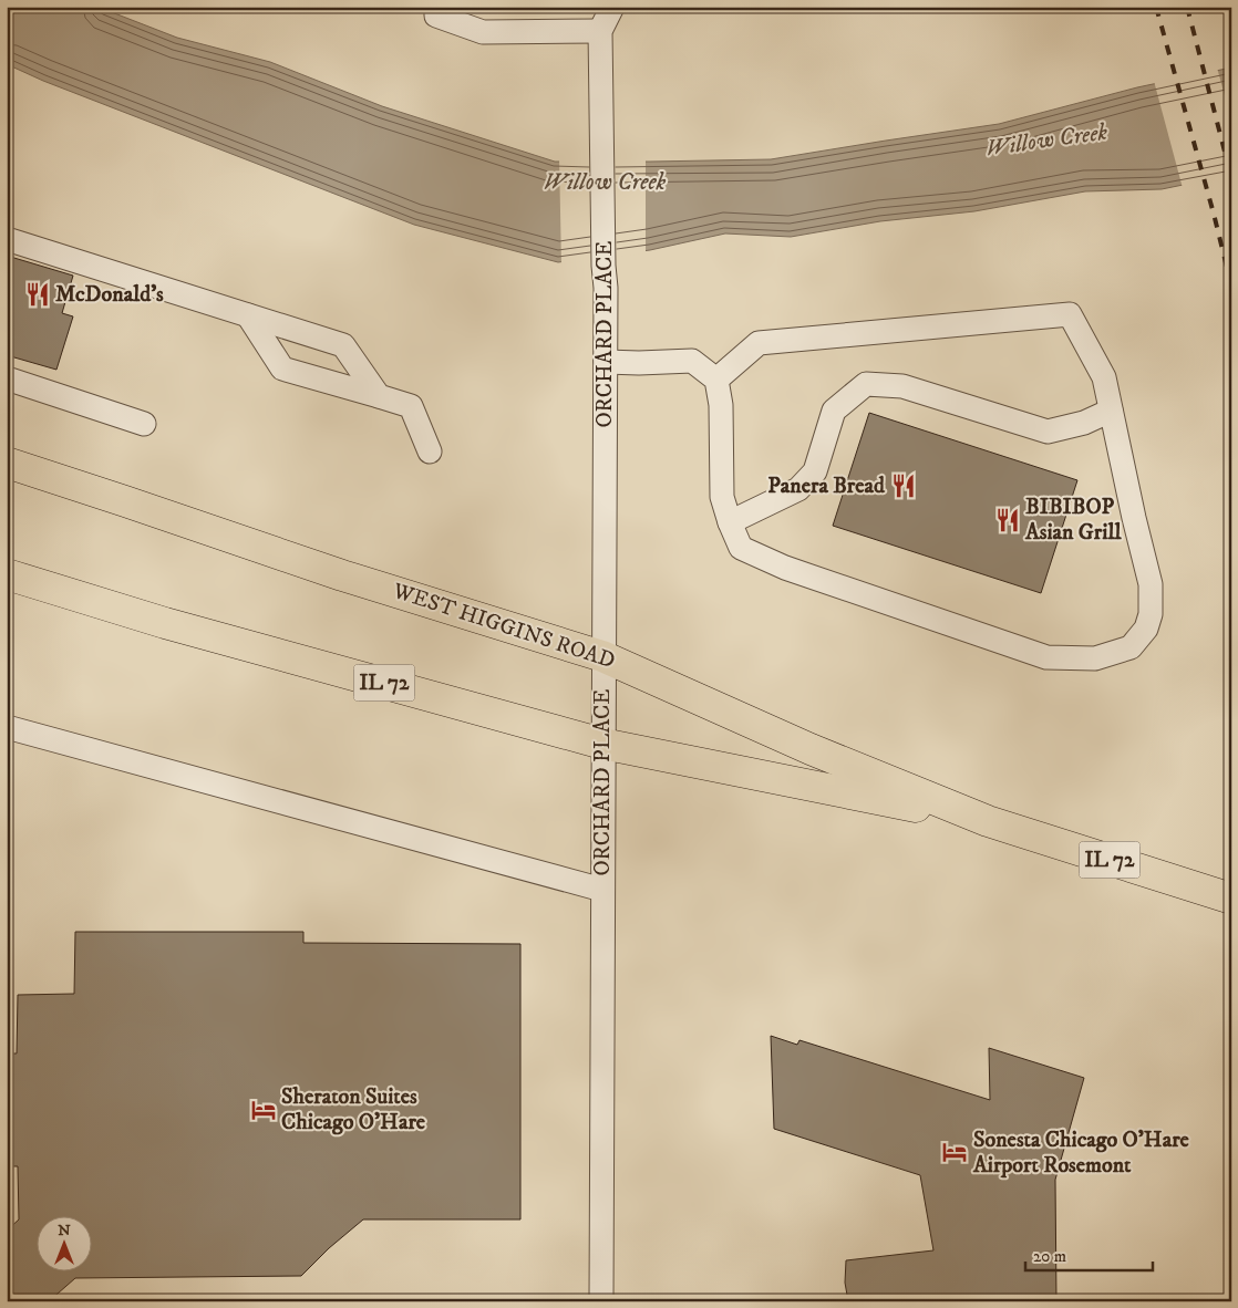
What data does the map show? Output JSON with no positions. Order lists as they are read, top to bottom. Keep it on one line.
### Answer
{"streets":{"main road":["WEST HIGGINS ROAD","IL 72"],"lane":["ORCHARD PLACE"]},"crossings":[["ORCHARD PLACE","WEST HIGGINS ROAD"]],"water":["Willow Creek"],"places":{"restaurant":["McDonald's","Panera Bread","BIBIBOP Asian Grill"],"hotel":["Sheraton Suites Chicago O'Hare","Sonesta Chicago O'Hare Airport Rosemont"]},"scale_bar":"20 m","north":"top"}
